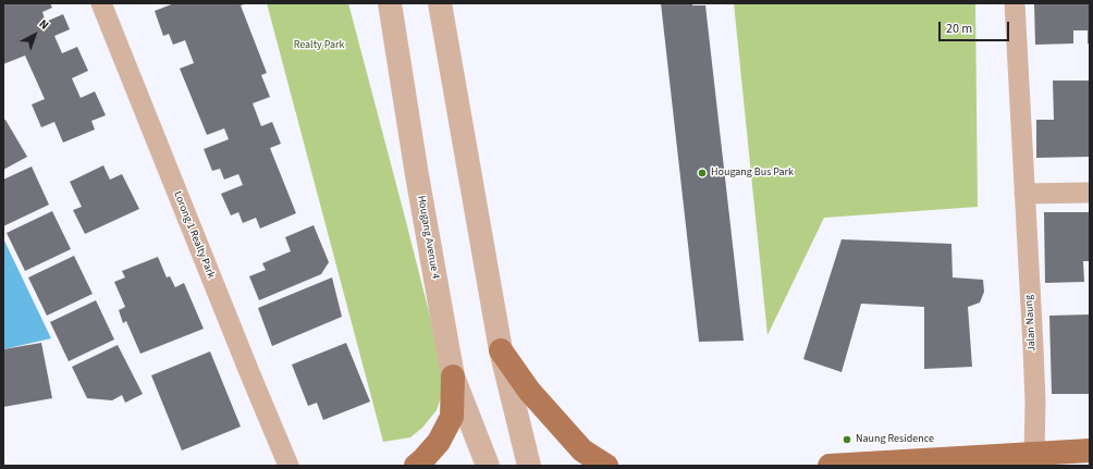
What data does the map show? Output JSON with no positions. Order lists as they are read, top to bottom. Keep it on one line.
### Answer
{"streets":{"street":["Lorong 1 Realty Park","Hougang Avenue 4","Jalan Naung"]},"parks":["Realty Park"],"places":["Hougang Bus Park","Naung Residence"],"scale_bar":"20 m","north":"top right"}
